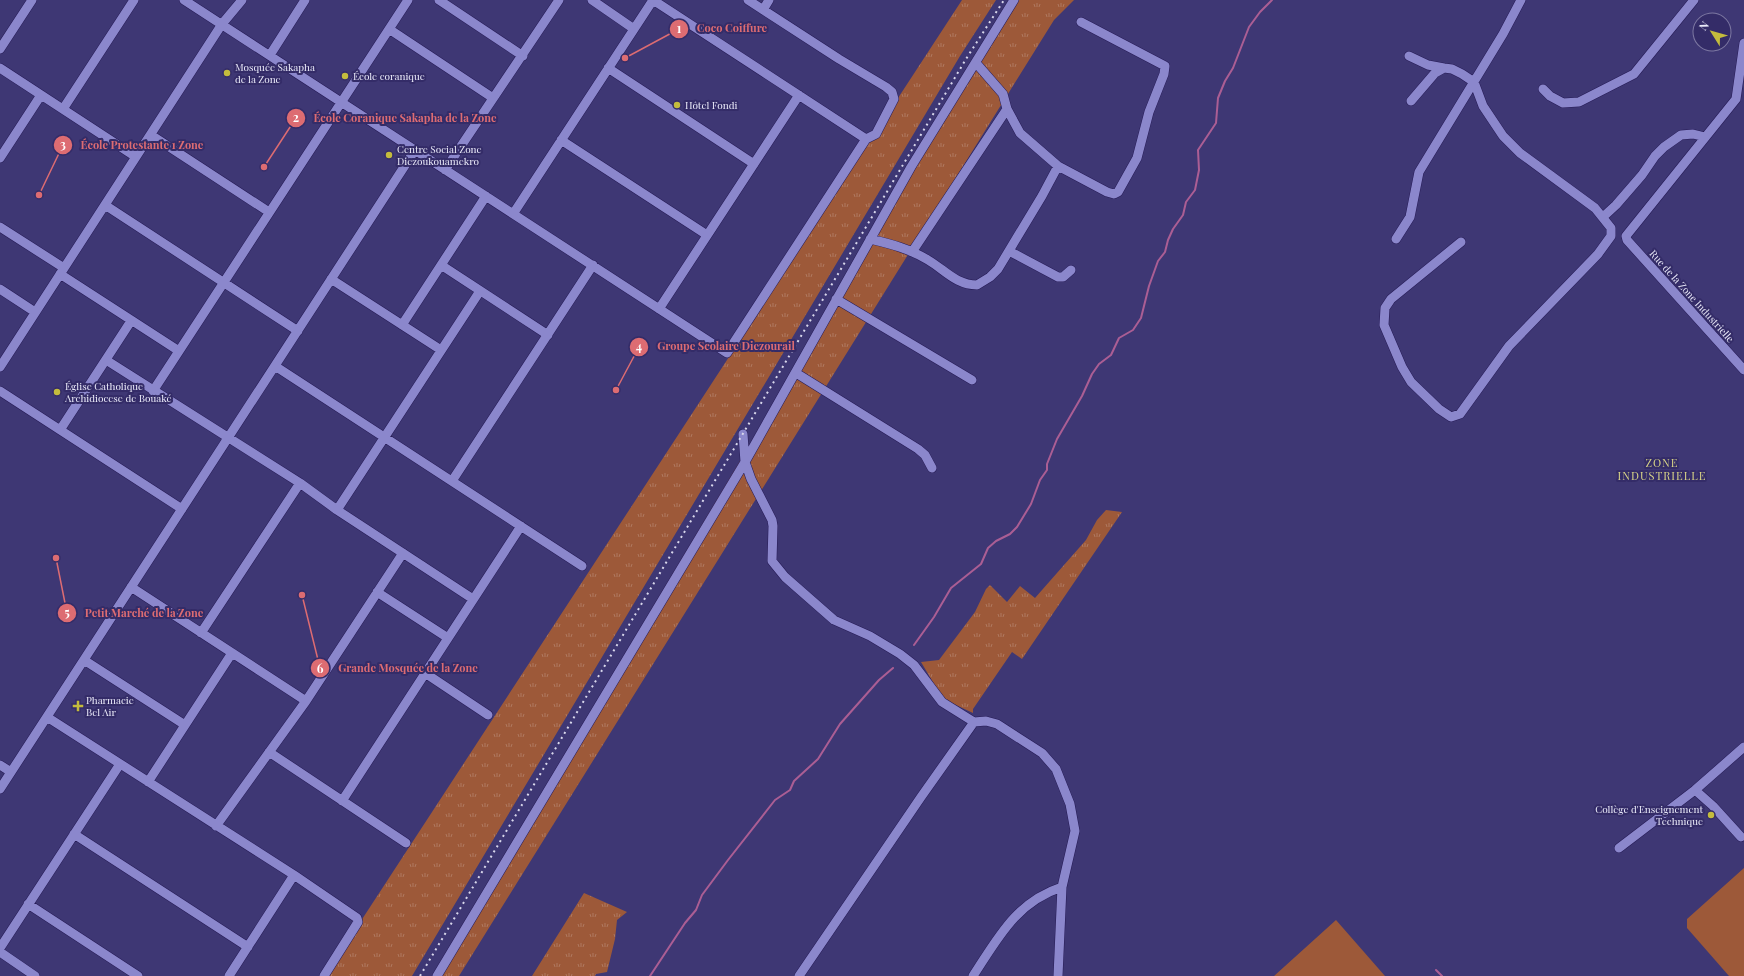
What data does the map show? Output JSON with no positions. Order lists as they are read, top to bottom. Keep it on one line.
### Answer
{"streets":{"street":["Rue de la Zone Industrielle"]},"districts":["ZONE INDUSTRIELLE"],"places":{"other":["Coco Coiffure","Mosquée Sakapha de la Zone","École coranique","Hôtel Fondi","Centre Social Zone Diezoukouamekro","École Coranique Sakapha de la Zone","École Protestante 1 Zone","Groupe Scolaire Diezourail","Église Catholique Archidiocese de Bouaké","Petit Marché de la Zone","Grande Mosquée de la Zone","Collège d'Enseignement Technique"],"health":["Pharmacie Bel Air"]},"north":"top left"}
